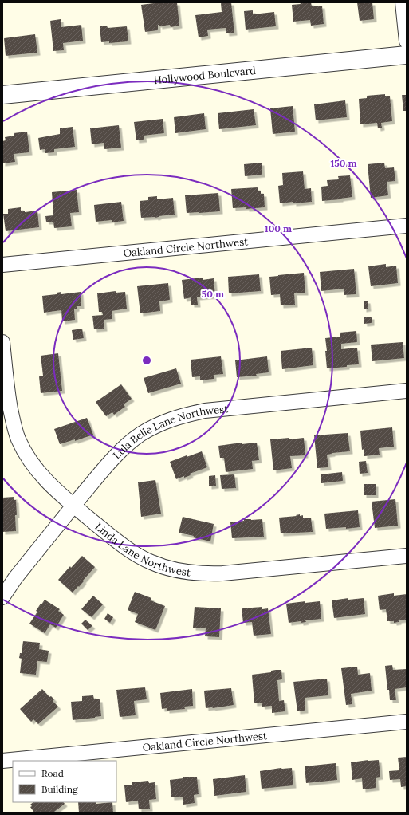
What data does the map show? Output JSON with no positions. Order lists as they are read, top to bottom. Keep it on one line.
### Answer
{"streets":{"street":["Hollywood Boulevard","Oakland Circle Northwest","Lula Belle Lane Northwest","Linda Lane Northwest"]},"crossings":[["Lula Belle Lane Northwest","Linda Lane Northwest"]],"legend":["Road","Building"],"rings":["150 m","100 m","50 m"]}
